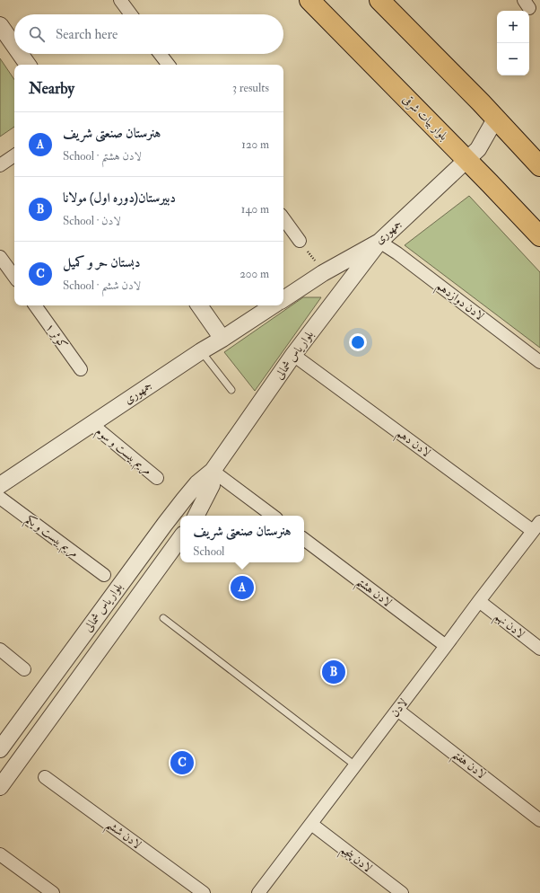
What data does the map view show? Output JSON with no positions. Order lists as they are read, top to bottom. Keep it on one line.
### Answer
{"streets":{"main road":["بلوار بیات شرقی"],"street":["جمهوری","لادن دوازدهم","کوثر ۱","بلوار یاس شمالی","لادن دهم","مریم بیست و سوم","مریم بیست و یکم","لادن هشتم","لادن نهم","لادن","لادن هفتم","لادن ششم","لادن پنجم"]},"crossings":[["بلوار بیات شرقی","جمهوری"],["جمهوری","لادن دوازدهم"],["جمهوری","بلوار یاس شمالی"],["جمهوری","مریم بیست و سوم"],["لادن دوازدهم","بلوار یاس شمالی"],["بلوار یاس شمالی","لادن دهم"],["لادن دهم","لادن"],["لادن هشتم","لادن"],["لادن نهم","لادن"],["لادن","لادن هفتم"],["لادن","لادن پنجم"]],"page":{"map_buttons":["+","−"],"search":"Search here","heading":["Nearby","3 results"],"list":[{"mark":"A","name":"هنرستان صنعتی شریف","note":"School · لادن هشتم","value":"120 m"},{"mark":"B","name":"دبیرستان(دوره اول) مولانا","note":"School · لادن","value":"140 m"},{"mark":"C","name":"دبستان حر و کمیل","note":"School · لادن ششم","value":"200 m"}],"popup":["هنرستان صنعتی شریف","School"],"pins":["A","B","C"]}}
